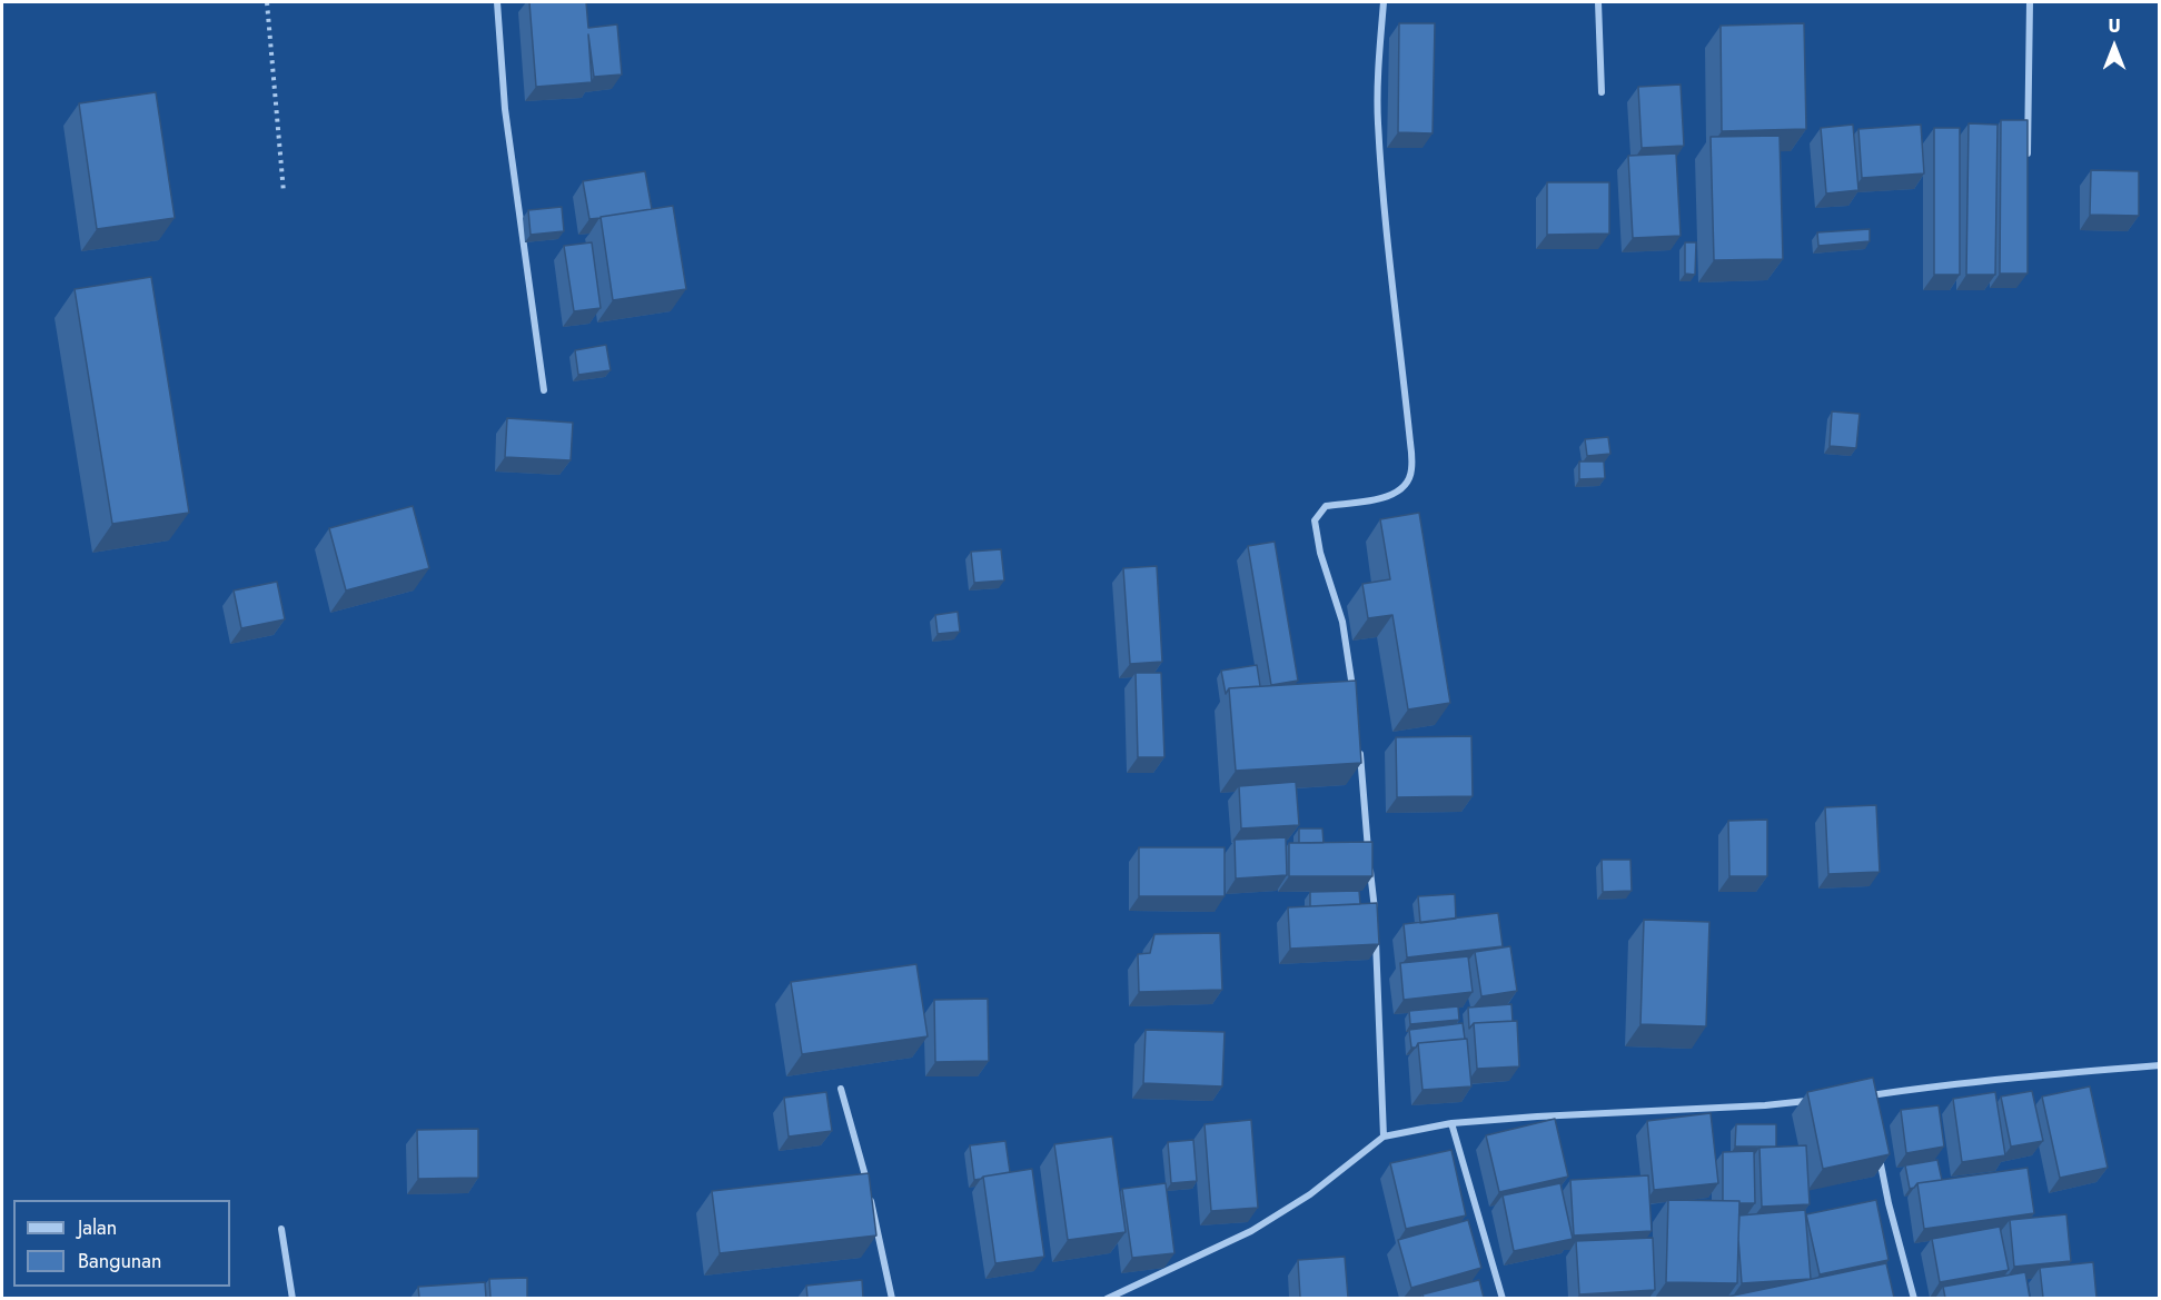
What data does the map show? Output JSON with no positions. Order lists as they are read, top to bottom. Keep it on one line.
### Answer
{"legend":["Jalan","Bangunan"],"north":"top"}
